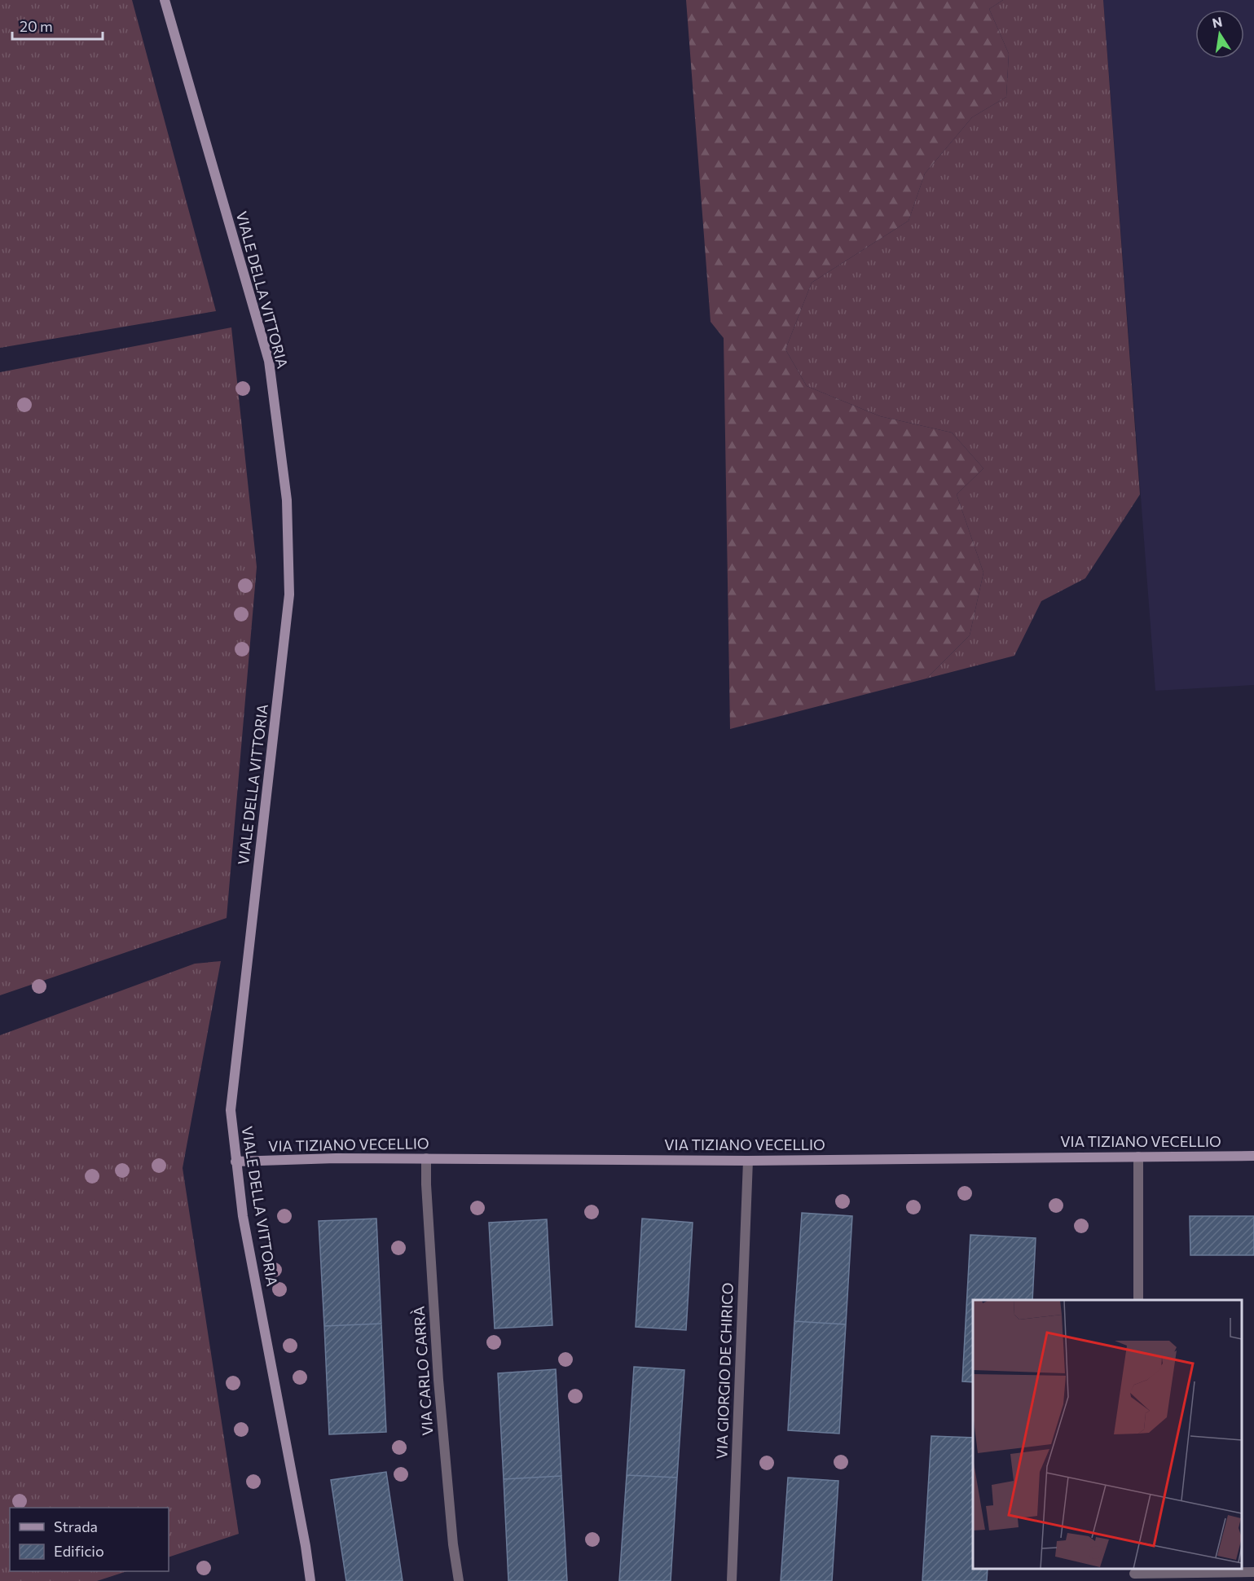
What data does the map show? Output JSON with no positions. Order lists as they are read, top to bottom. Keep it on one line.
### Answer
{"streets":{"street":["VIALE DELLA VITTORIA","VIA TIZIANO VECELLIO","VIA CARLO CARRÀ","VIA GIORGIO DE CHIRICO"]},"crossings":[["VIALE DELLA VITTORIA","VIA TIZIANO VECELLIO"],["VIA TIZIANO VECELLIO","VIA CARLO CARRÀ"],["VIA TIZIANO VECELLIO","VIA GIORGIO DE CHIRICO"]],"legend":["Strada","Edificio"],"scale_bar":"20 m","north":"top"}
